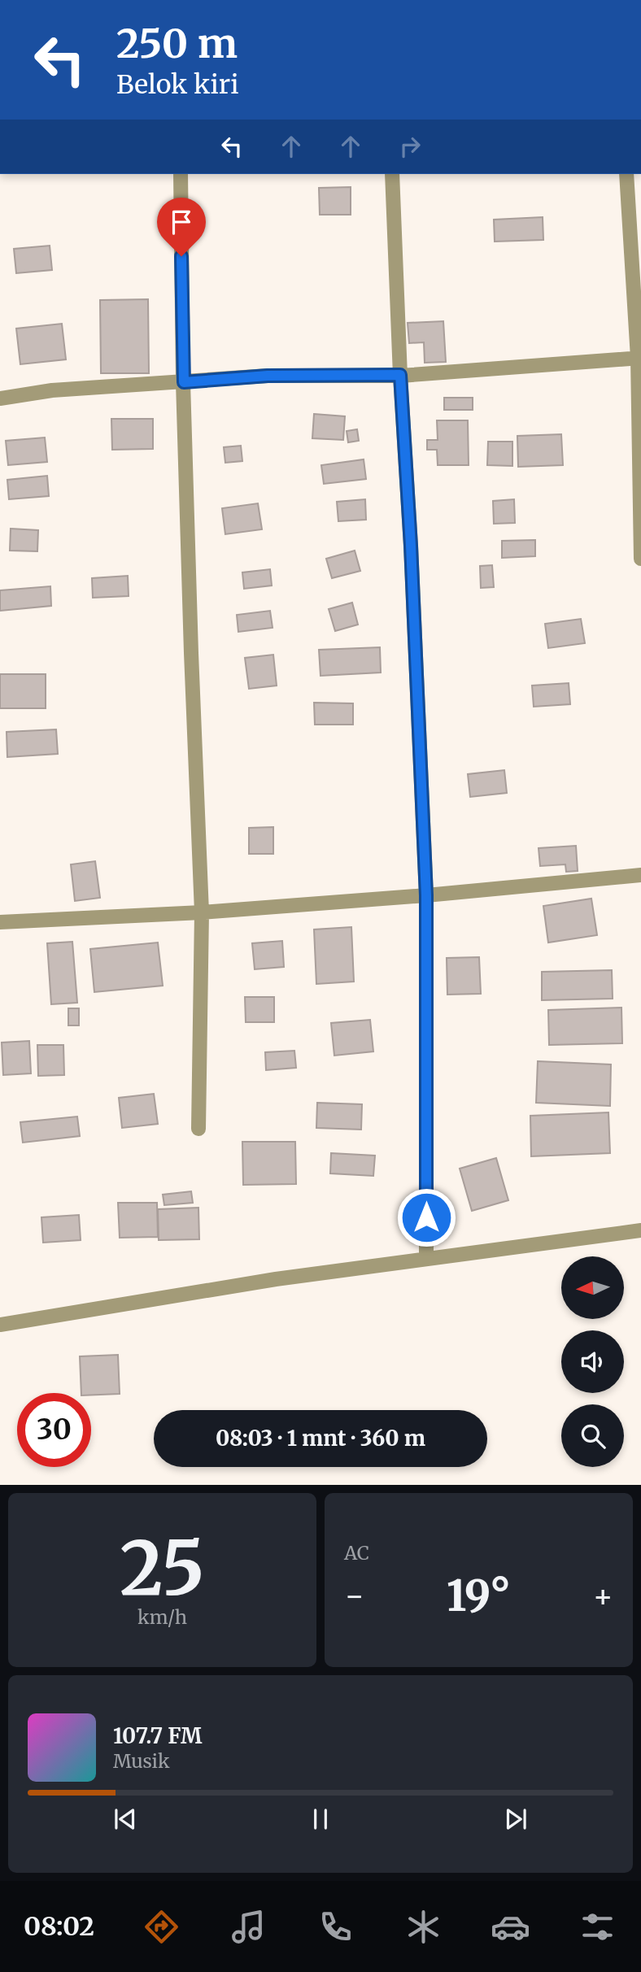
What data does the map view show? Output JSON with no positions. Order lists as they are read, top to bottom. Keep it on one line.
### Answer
{"north":"left","page":{"turn":["250 m","Belok kiri"],"limit":"30","trip":"08:03 · 1 mnt · 360 m","tile":[["25","km/h"],"AC"],"heat":["−","19°","+"],"song":["107.7 FM","Musik"],"tabs":"08:02"}}
